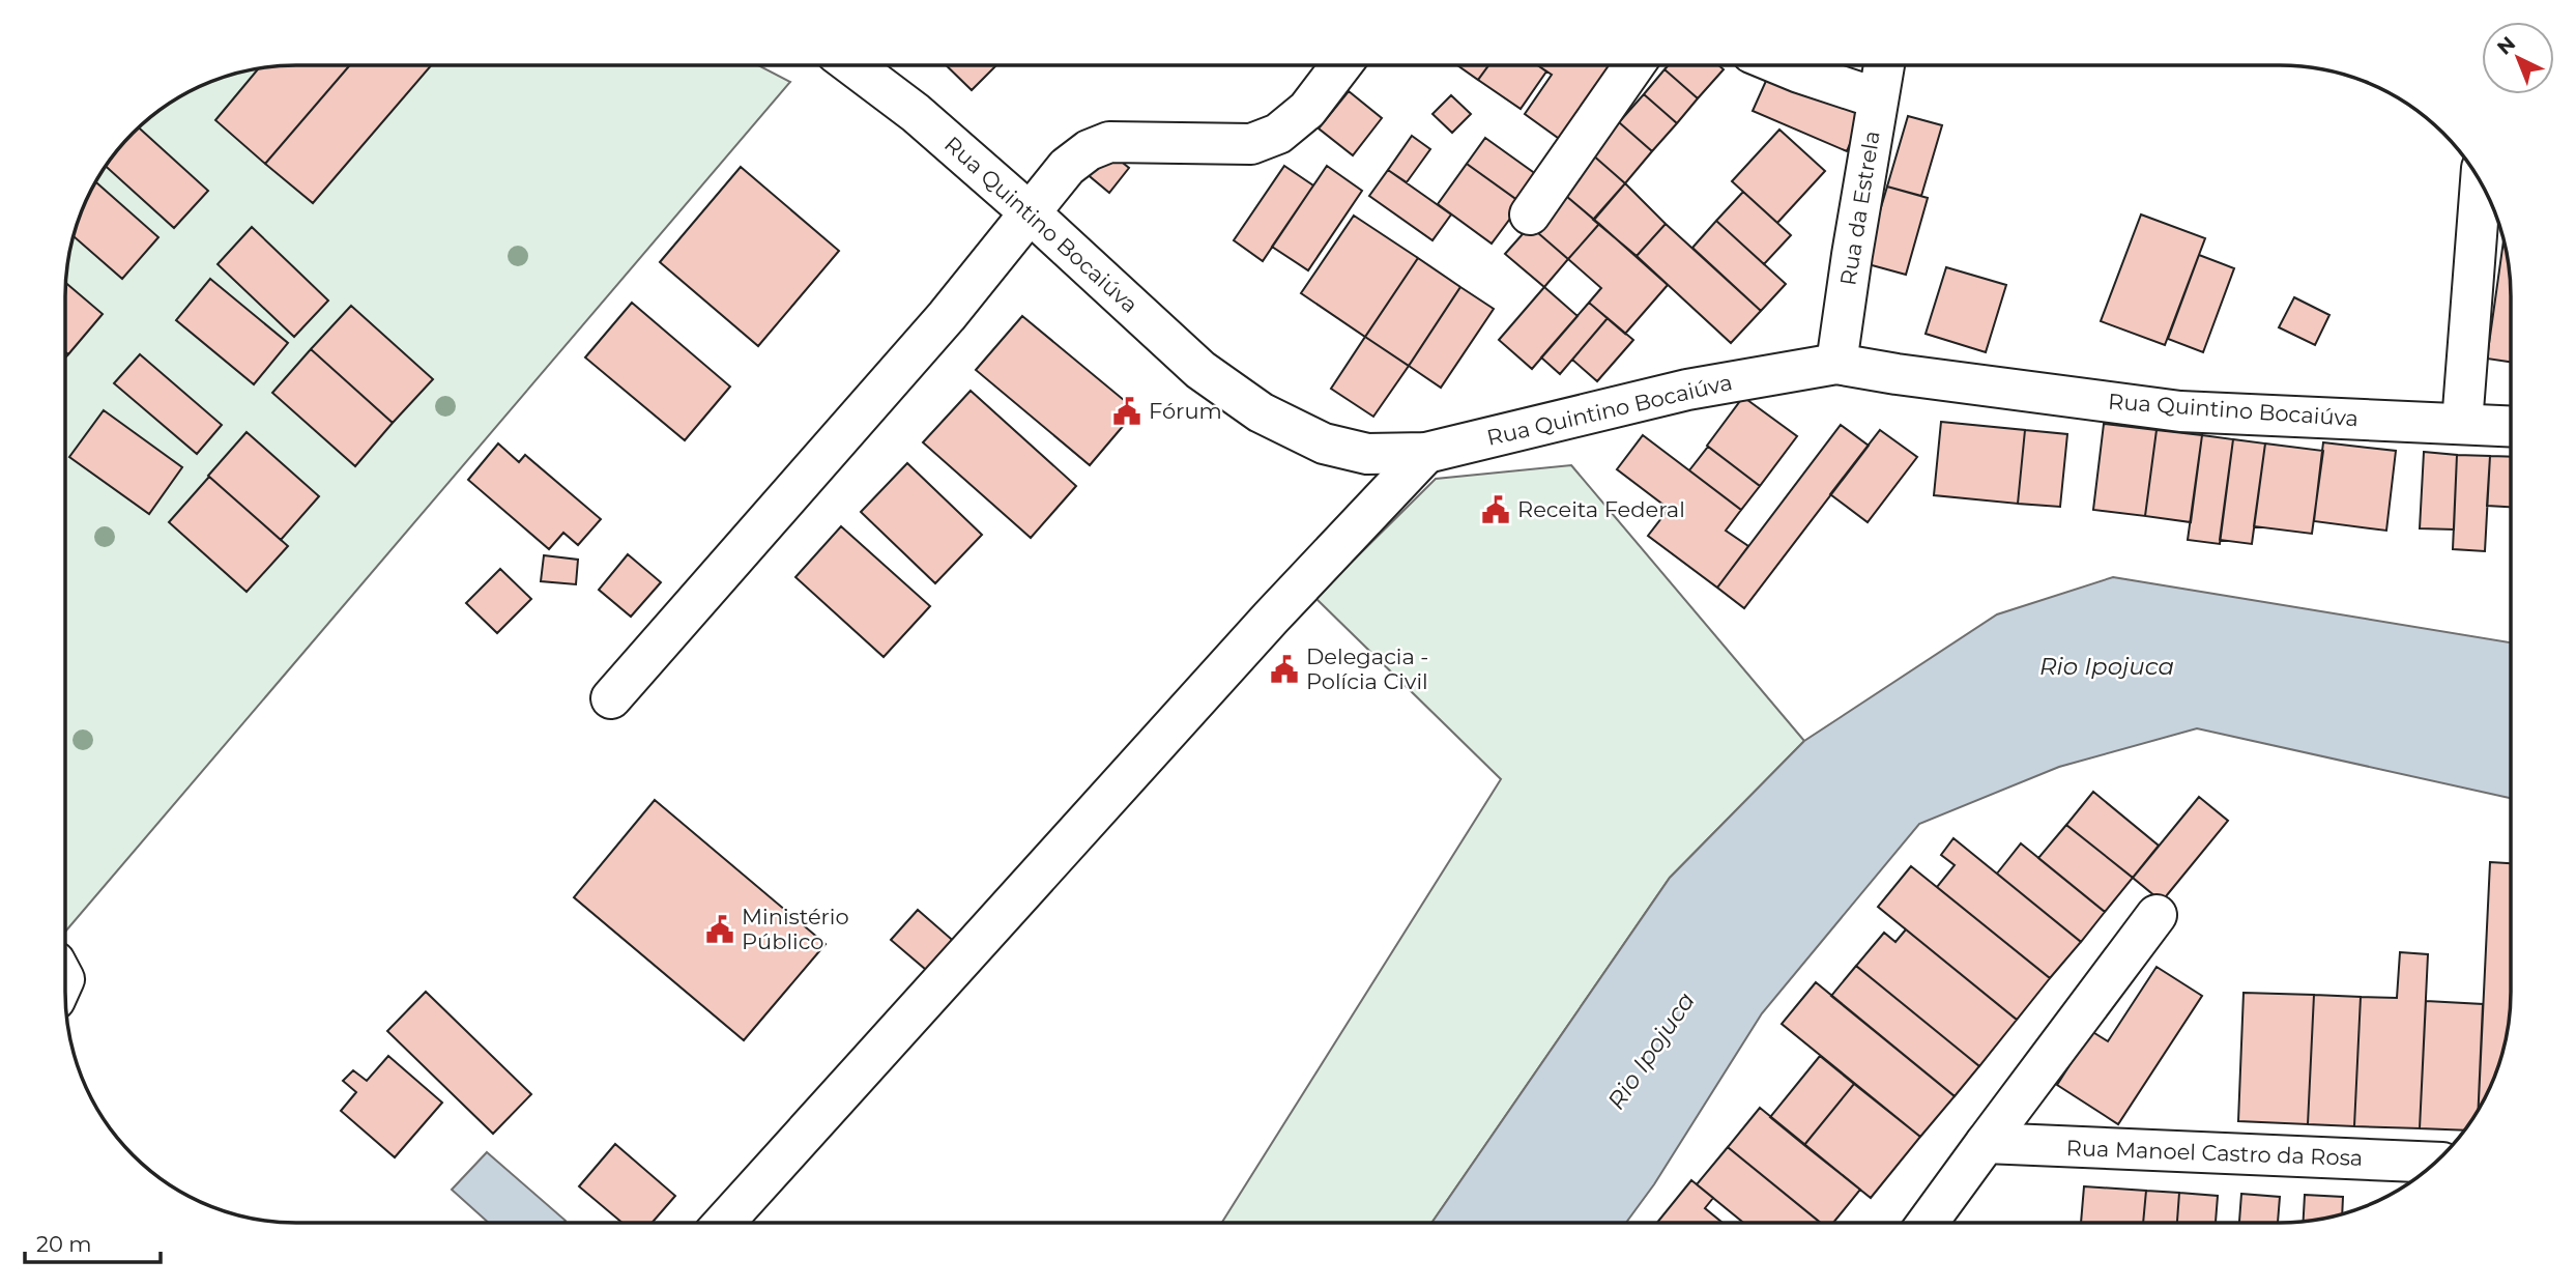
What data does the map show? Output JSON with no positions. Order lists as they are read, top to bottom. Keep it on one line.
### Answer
{"streets":{"street":["Rua da Estrela","Rua Quintino Bocaiúva","Rua Manoel Castro da Rosa"]},"crossings":[["Rua da Estrela","Rua Quintino Bocaiúva"]],"water":["Rio Ipojuca"],"places":{"public building":["Fórum","Receita Federal","Delegacia - Polícia Civil","Ministério Público"]},"scale_bar":"20 m","north":"top left"}
